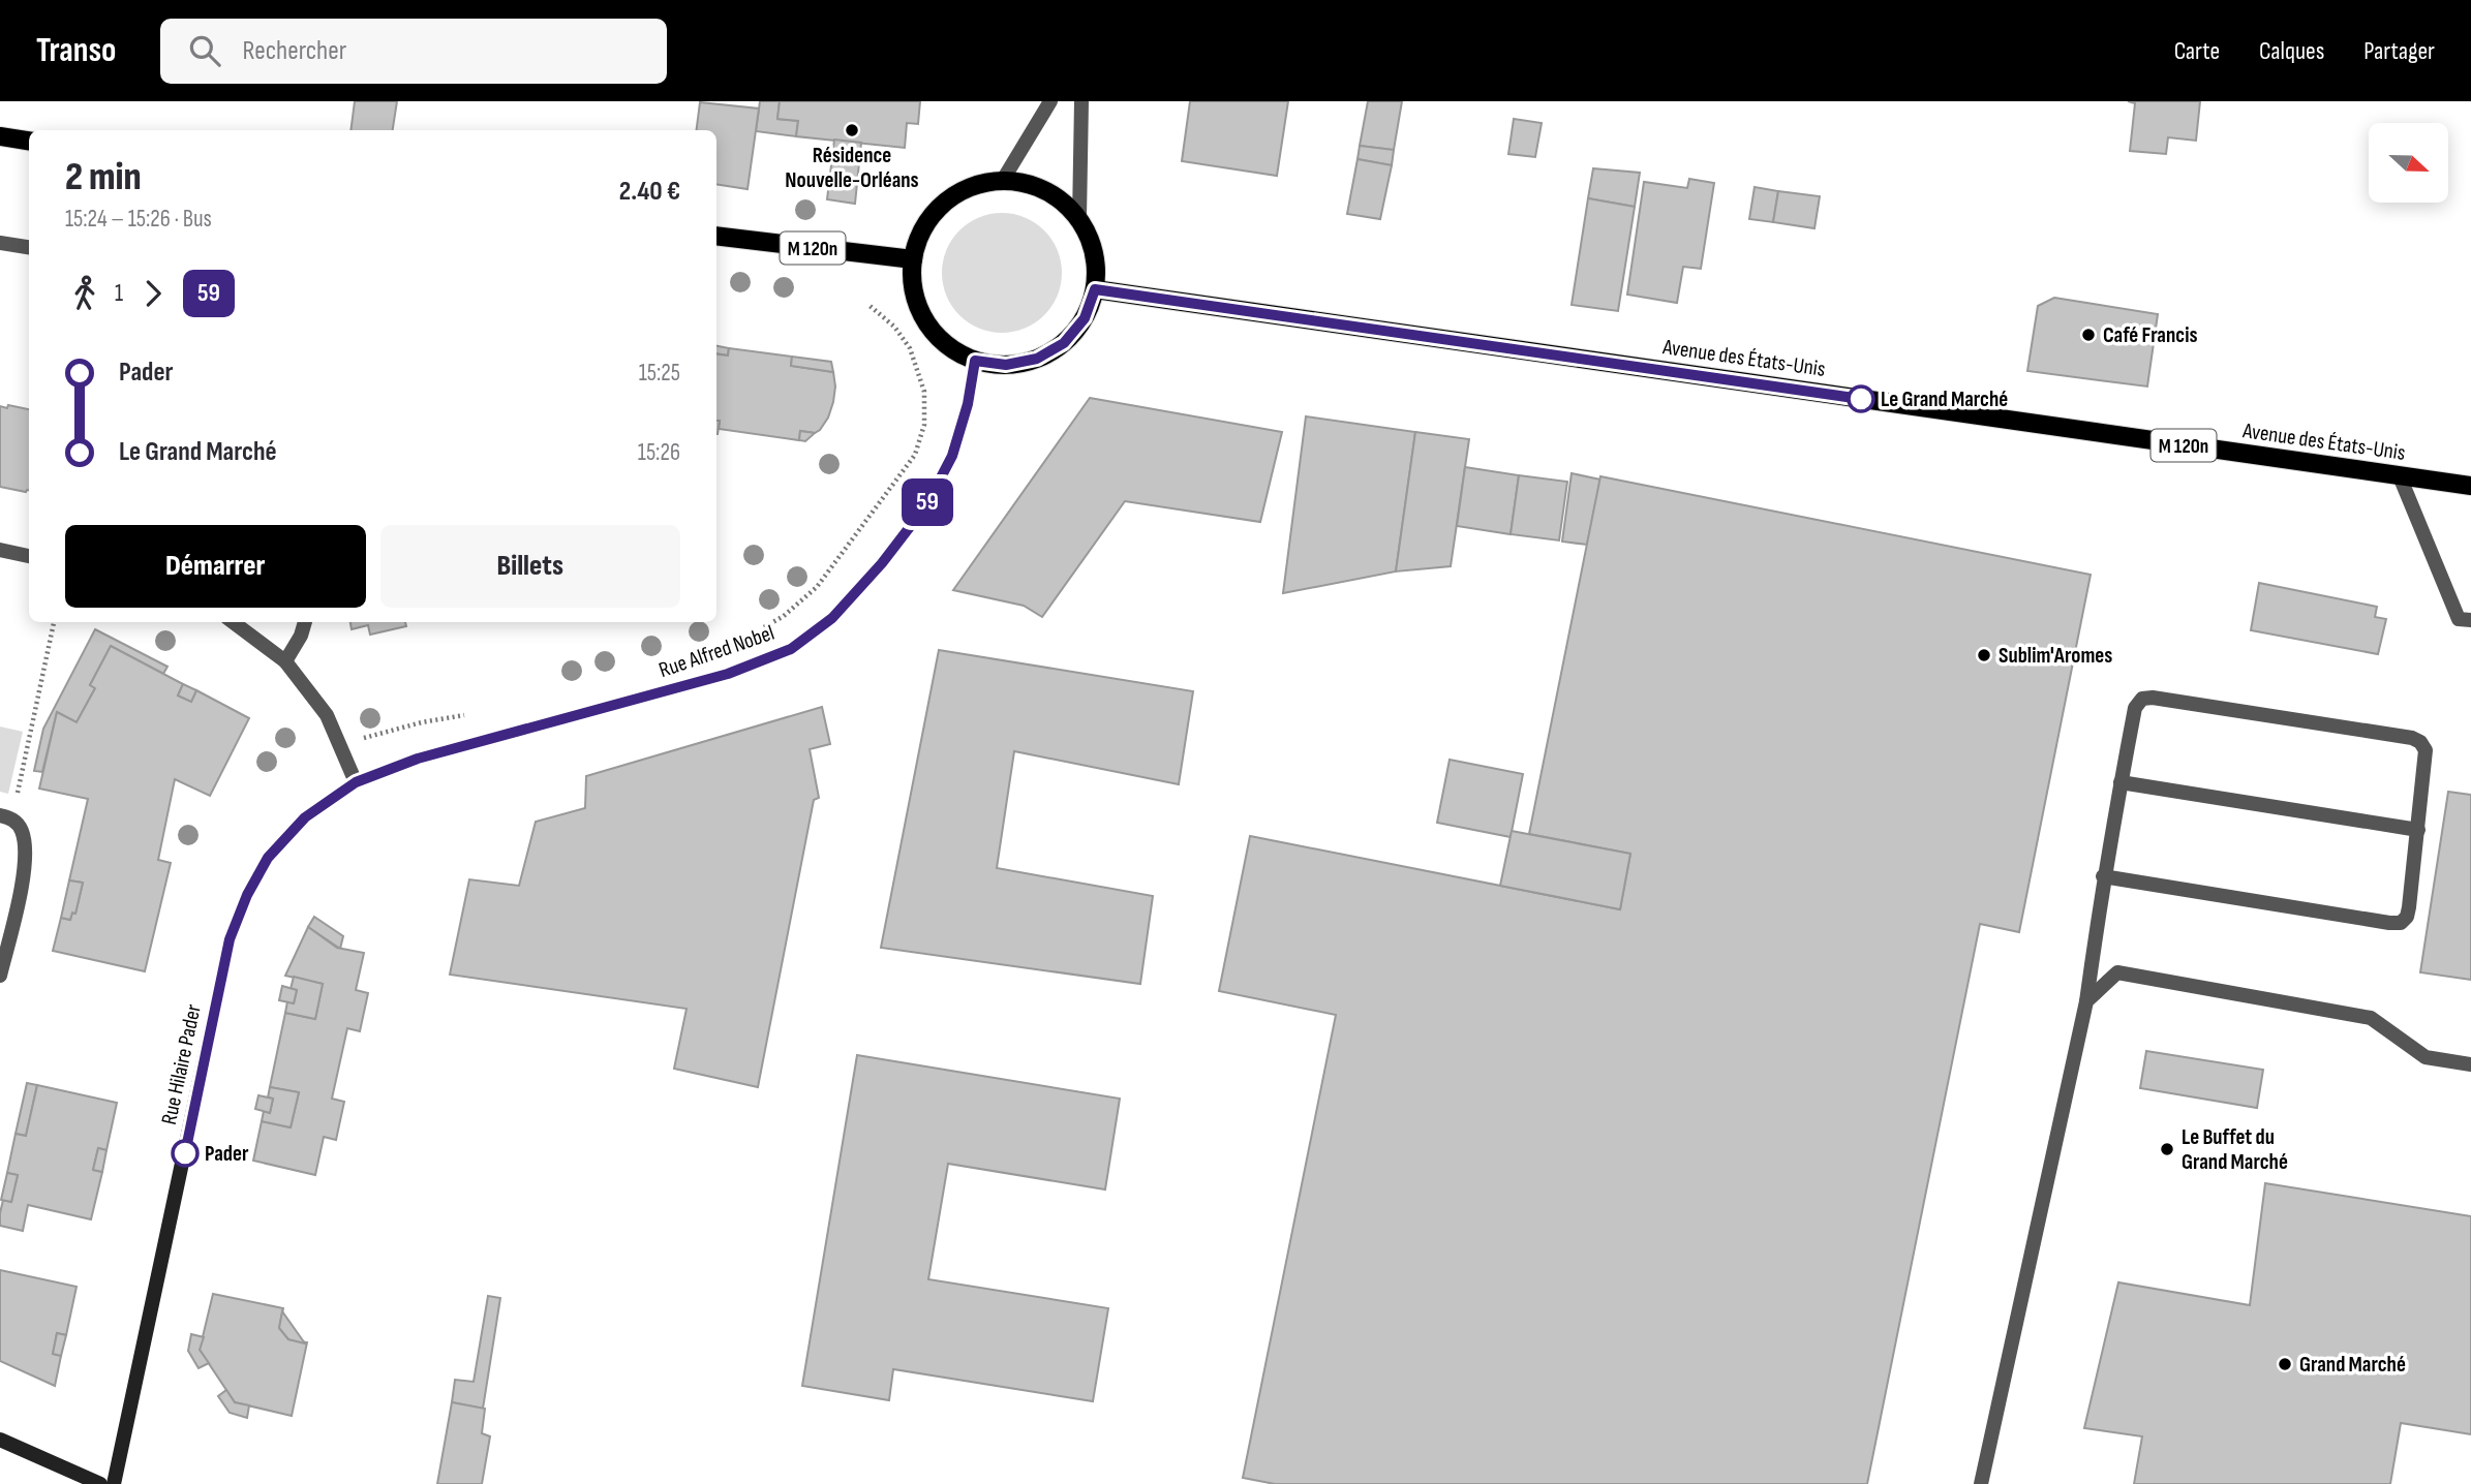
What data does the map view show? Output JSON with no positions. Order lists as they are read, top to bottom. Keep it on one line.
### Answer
{"streets":{"main road":["M 120n","Avenue des États-Unis"],"street":["Rue Alfred Nobel","Rue Hilaire Pader"]},"crossings":[["M 120n","Avenue des États-Unis"],["M 120n","Rue Alfred Nobel"],["Avenue des États-Unis","Rue Alfred Nobel"],["Rue Alfred Nobel","Rue Hilaire Pader"]],"places":["Résidence Nouvelle-Orléans","Café Francis","Le Grand Marché","Sublim'Aromes","Le Buffet du Grand Marché","Pader","Grand Marché"],"lines":["bus line 59"],"north":"right","page":{"header":"Transo","search":"Rechercher","nav":["Carte","Calques","Partager"],"on_map":"59","heading":["2 min","15:24 – 15:26 · Bus","2.40 €"],"legs":["1","59"],"list":[{"name":"Pader","value":"15:25"},{"name":"Le Grand Marché","value":"15:26"}],"buttons":["Démarrer","Billets"]}}
